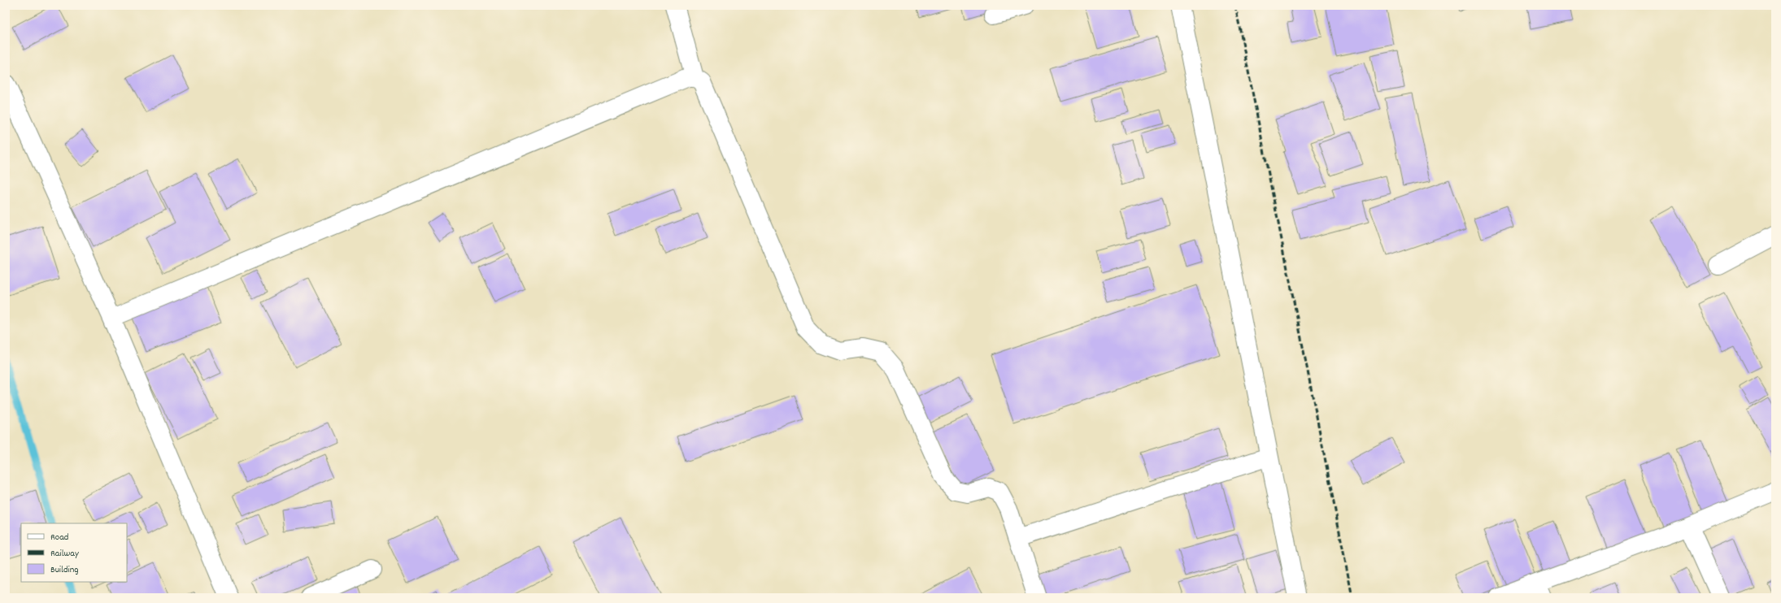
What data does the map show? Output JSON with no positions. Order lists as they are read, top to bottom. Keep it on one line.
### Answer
{"legend":["Road","Railway","Building"]}
